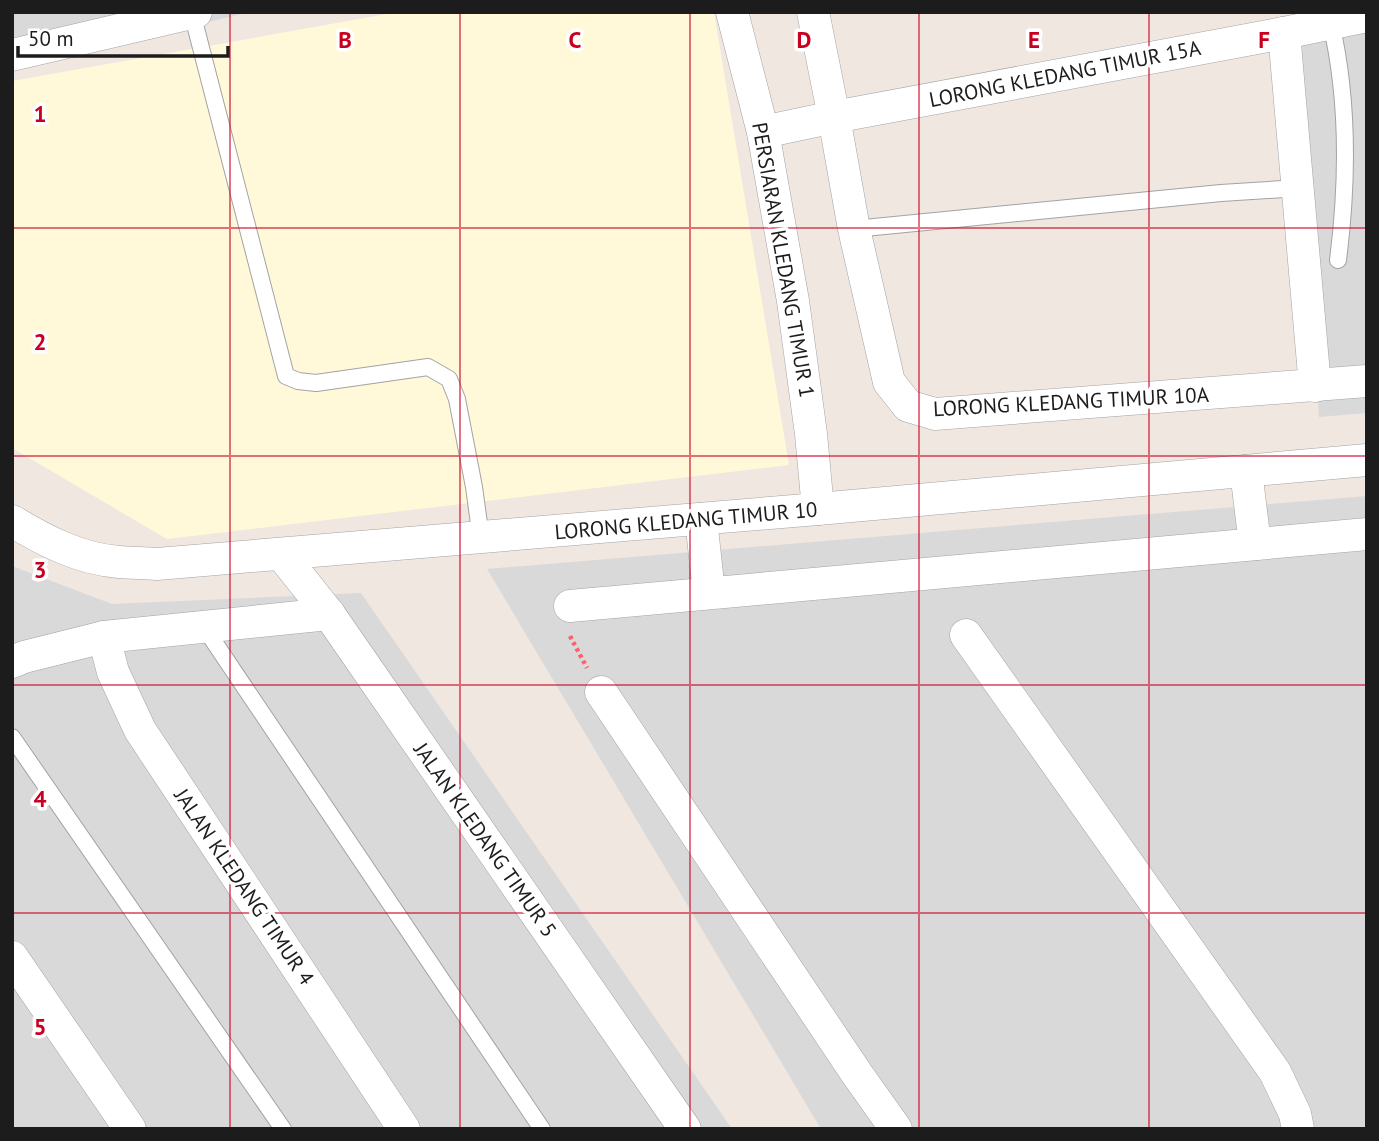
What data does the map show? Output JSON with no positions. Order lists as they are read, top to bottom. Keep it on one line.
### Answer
{"streets":{"street":["LORONG KLEDANG TIMUR 15A","PERSIARAN KLEDANG TIMUR 1","LORONG KLEDANG TIMUR 10A","LORONG KLEDANG TIMUR 10","JALAN KLEDANG TIMUR 5","JALAN KLEDANG TIMUR 4"]},"crossings":[["LORONG KLEDANG TIMUR 15A","PERSIARAN KLEDANG TIMUR 1"],["LORONG KLEDANG TIMUR 15A","LORONG KLEDANG TIMUR 10A"],["PERSIARAN KLEDANG TIMUR 1","LORONG KLEDANG TIMUR 10"],["LORONG KLEDANG TIMUR 10","JALAN KLEDANG TIMUR 5"]],"scale_bar":"50 m","grid":{"columns":["B","C","D","E","F"],"rows":["1","2","3","4","5"]}}
